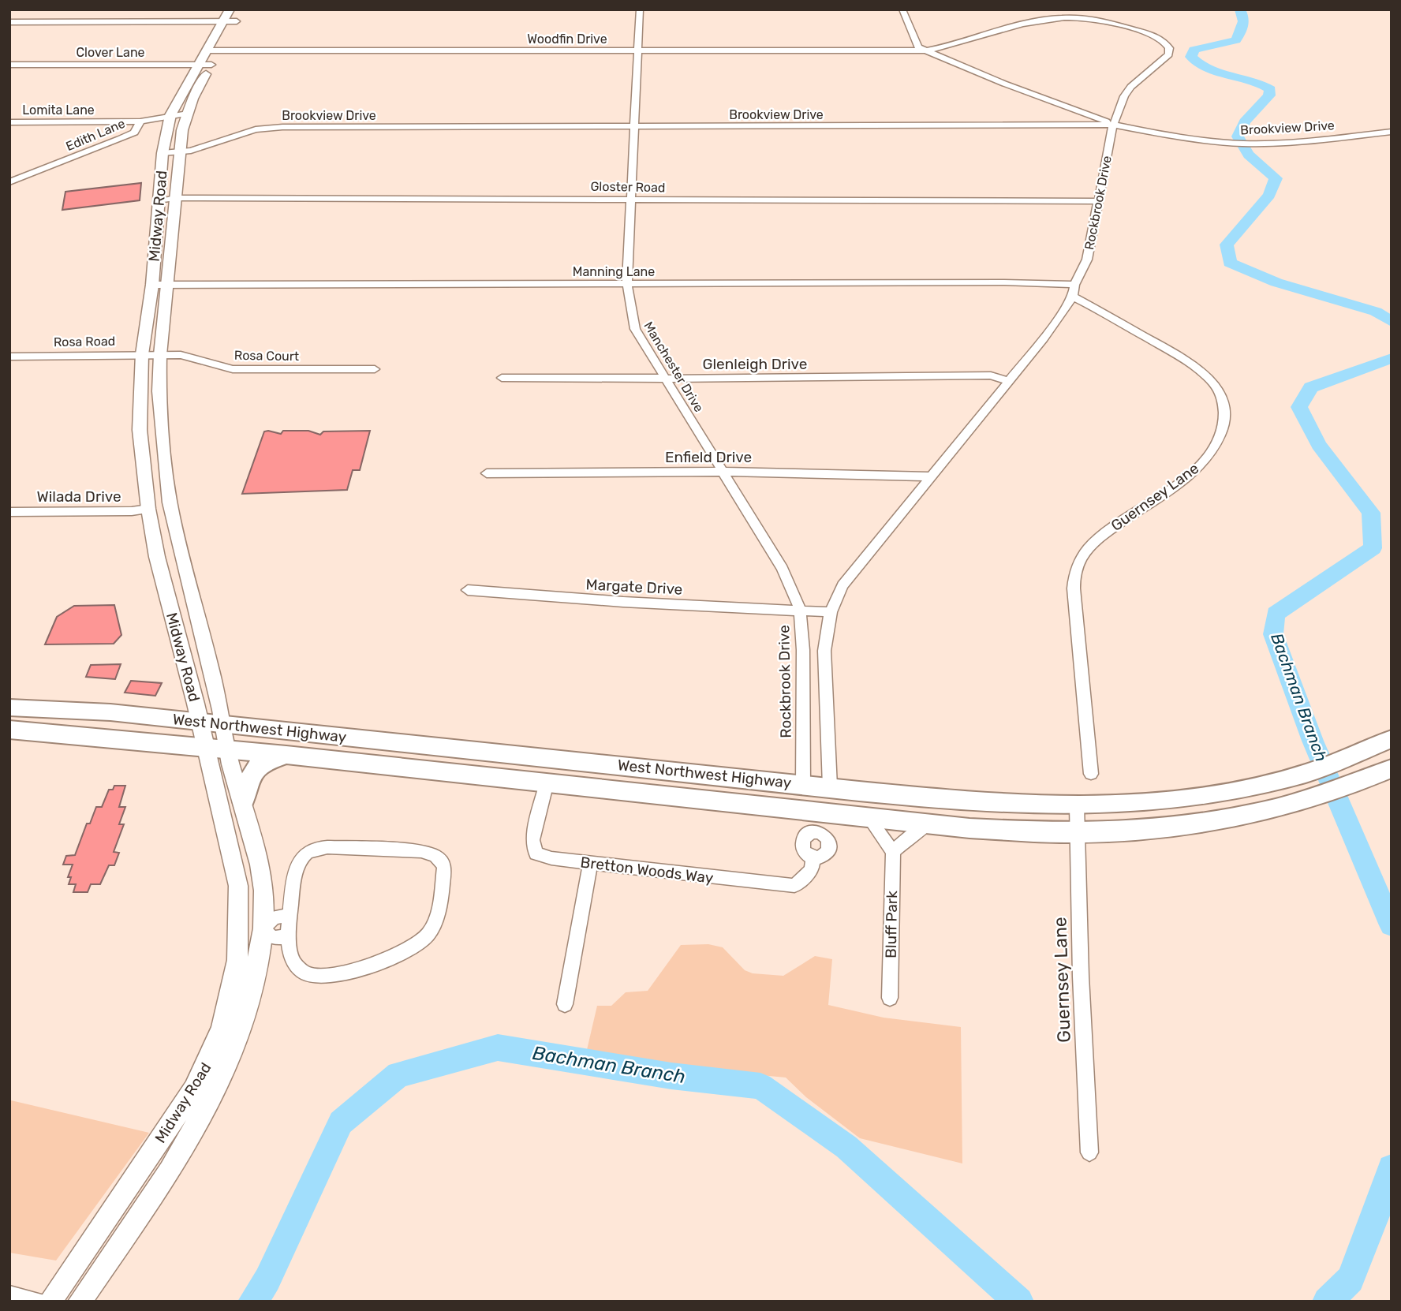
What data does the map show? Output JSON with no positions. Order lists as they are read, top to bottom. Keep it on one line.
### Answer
{"streets":{"main road":["Midway Road","West Northwest Highway"],"street":["Woodfin Drive","Clover Lane","Lomita Lane","Brookview Drive","Edith Lane","Gloster Road","Rockbrook Drive","Manning Lane","Rosa Road","Rosa Court","Glenleigh Drive","Manchester Drive","Enfield Drive","Wilada Drive","Guernsey Lane","Margate Drive","Bretton Woods Way","Bluff Park"]},"crossings":[["Woodfin Drive","Rockbrook Drive"],["Woodfin Drive","Midway Road"],["Woodfin Drive","Manchester Drive"],["Clover Lane","Midway Road"],["Lomita Lane","Edith Lane"],["Brookview Drive","Rockbrook Drive"],["Brookview Drive","Midway Road"],["Brookview Drive","Manchester Drive"],["Edith Lane","Midway Road"],["Gloster Road","Rockbrook Drive"],["Gloster Road","Midway Road"],["Gloster Road","Manchester Drive"],["Rockbrook Drive","Manning Lane"],["Rockbrook Drive","Glenleigh Drive"],["Rockbrook Drive","Manchester Drive"],["Rockbrook Drive","Enfield Drive"],["Rockbrook Drive","Guernsey Lane"],["Rockbrook Drive","Margate Drive"],["Rockbrook Drive","West Northwest Highway"],["Midway Road","Manning Lane"],["Midway Road","Rosa Road"],["Midway Road","Rosa Court"],["Midway Road","Wilada Drive"],["Midway Road","West Northwest Highway"],["Manning Lane","Manchester Drive"],["Manning Lane","Guernsey Lane"],["Rosa Road","Rosa Court"],["Glenleigh Drive","Manchester Drive"],["Manchester Drive","Enfield Drive"],["Manchester Drive","Margate Drive"],["Guernsey Lane","West Northwest Highway"],["West Northwest Highway","Bretton Woods Way"]],"water":["Bachman Branch"]}
